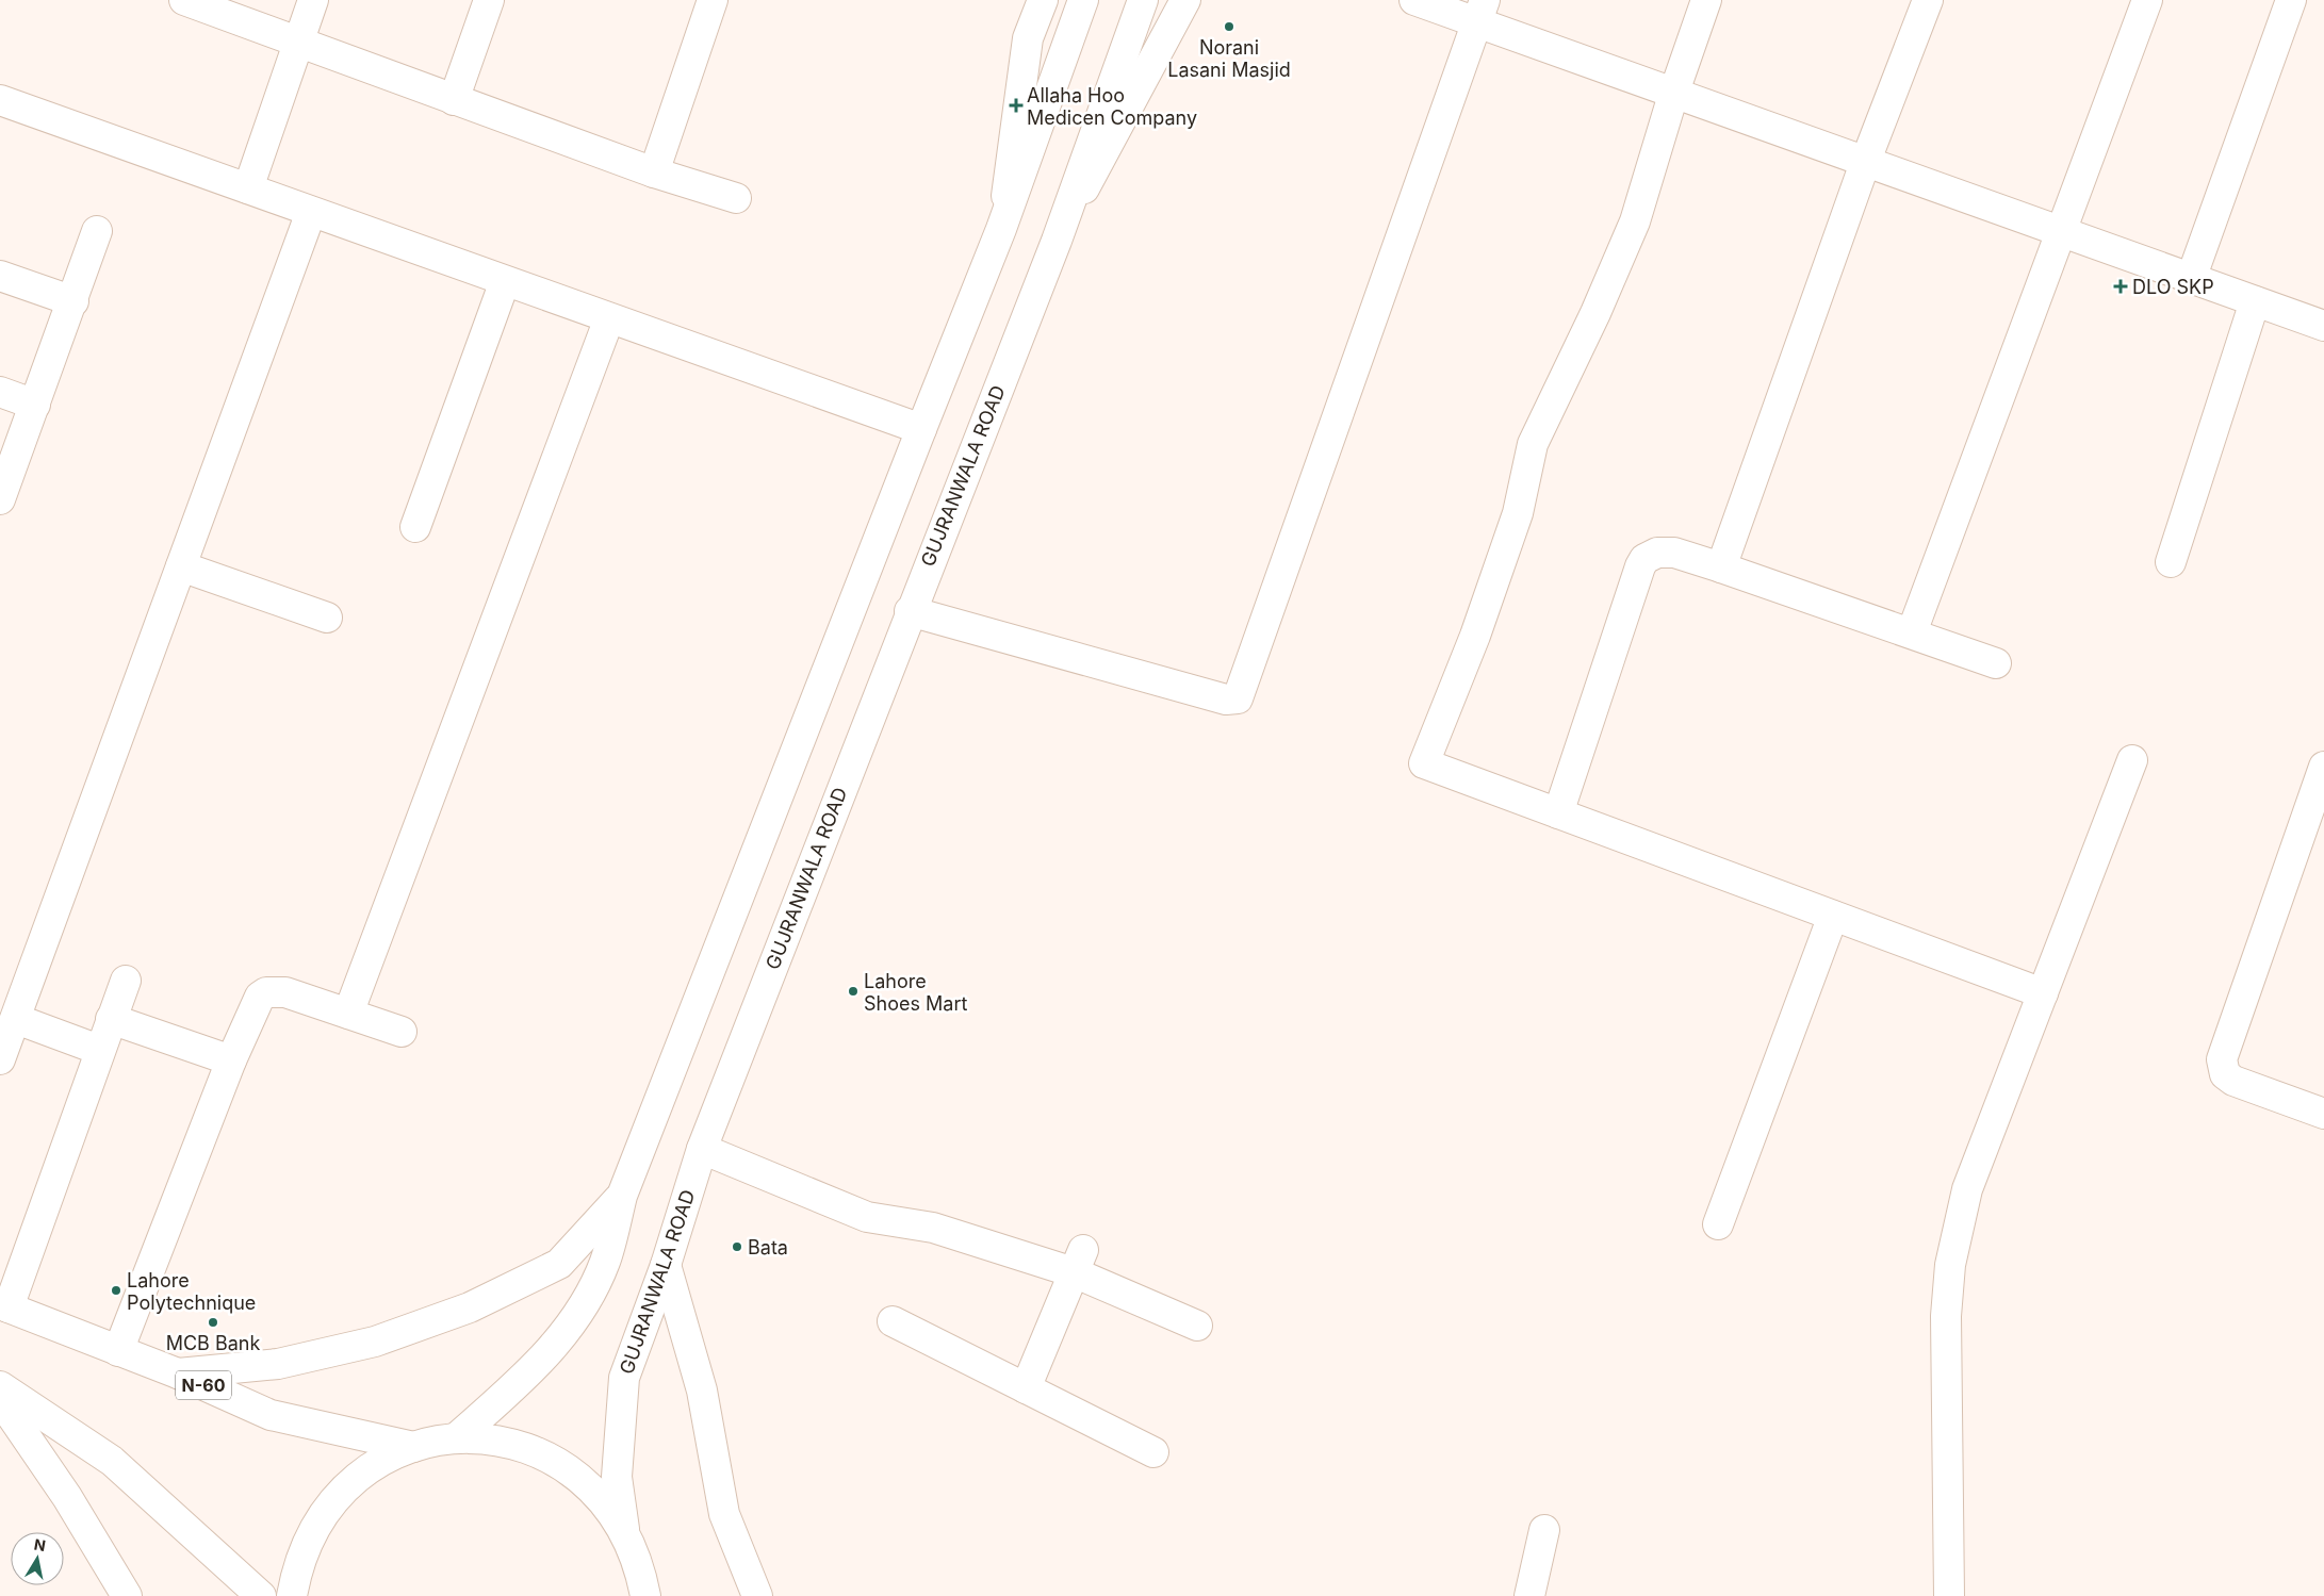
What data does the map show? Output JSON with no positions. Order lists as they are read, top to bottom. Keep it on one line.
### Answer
{"streets":{"main road":["GUJRANWALA ROAD","N-60"]},"places":{"other":["Norani Lasani Masjid","Lahore Shoes Mart","Bata","Lahore Polytechnique","MCB Bank"],"health":["Allaha Hoo Medicen Company","DLO SKP"]},"north":"top"}
